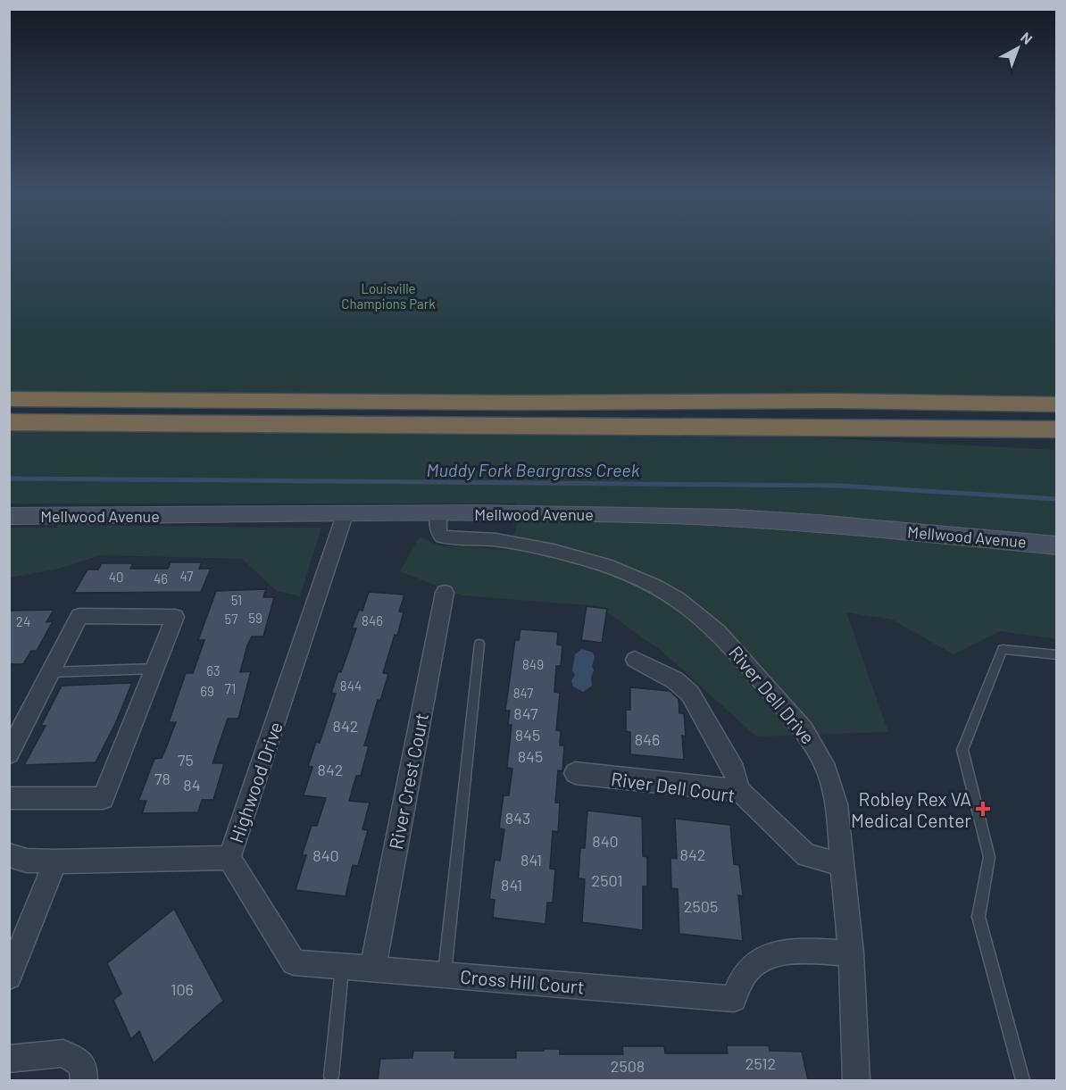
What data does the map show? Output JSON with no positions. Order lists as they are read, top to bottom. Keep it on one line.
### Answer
{"streets":{"street":["Mellwood Avenue","River Dell Drive","River Crest Court","Highwood Drive","River Dell Court","Cross Hill Court"]},"crossings":[["Mellwood Avenue","River Dell Drive"],["Mellwood Avenue","Highwood Drive"],["River Dell Drive","River Dell Court"],["River Dell Drive","Cross Hill Court"],["River Crest Court","Cross Hill Court"],["Highwood Drive","Cross Hill Court"]],"water":["Muddy Fork Beargrass Creek"],"parks":["Louisville Champions Park"],"places":{"health":["Robley Rex VA Medical Center"]},"house_numbers":["47","40","46","51","59","57","846","24","849","63","844","71","69","847","847","842","845","846","845","75","842","78","84","843","840","842","840","841","2501","841","2505","106","2512","2508"],"north":"top right"}
